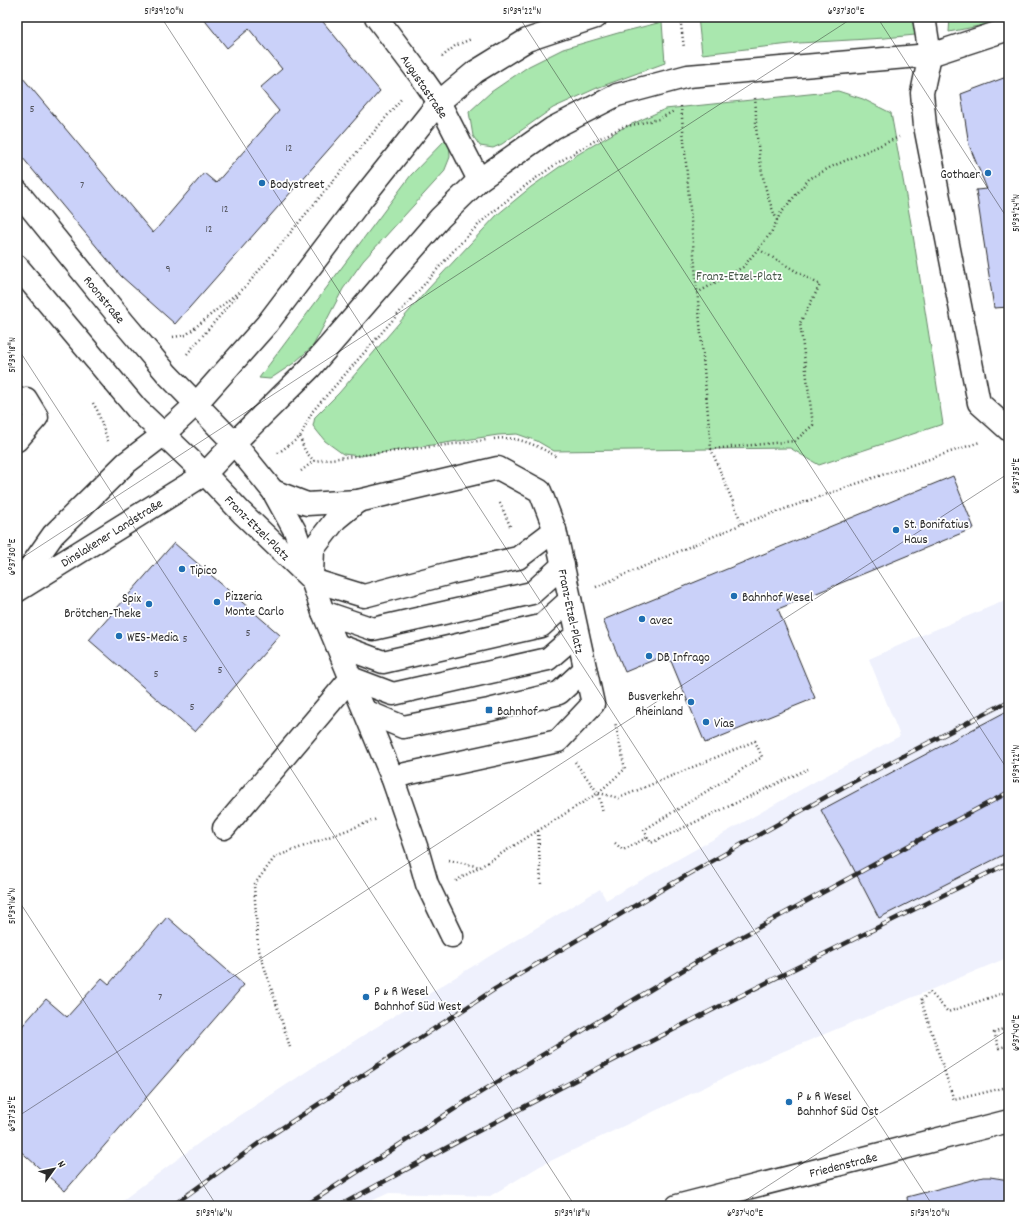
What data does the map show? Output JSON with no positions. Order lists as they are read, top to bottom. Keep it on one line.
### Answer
{"streets":{"main road":["Augustastraße","Roonstraße","Franz-Etzel-Platz","Dinslakener Landstraße","Friedenstraße"]},"crossings":[["Augustastraße","Dinslakener Landstraße"],["Roonstraße","Franz-Etzel-Platz"],["Roonstraße","Dinslakener Landstraße"],["Franz-Etzel-Platz","Dinslakener Landstraße"]],"parks":["Franz-Etzel-Platz"],"places":{"other":["Gothaer","Bodystreet","St. Bonifatius Haus","Tipico","Bahnhof Wesel","Pizzeria Monte Carlo","Spix Brötchen-Theke","avec","WES-Media","DB Infrago","Busverkehr Rheinland","Vias","P & R Wesel Bahnhof Süd West","P & R Wesel Bahnhof Süd Ost"],"transit":["Bahnhof"]},"house_numbers":["5","12","7","12","12","9","5","5","5","5","5","7"],"north":"top right","coordinates":["51°39'20\"N","51°39'22\"N","6°37'30\"E","51°39'24\"N","51°39'18\"N","6°37'35\"E","51°39'16\"N","6°37'40\"E"]}
